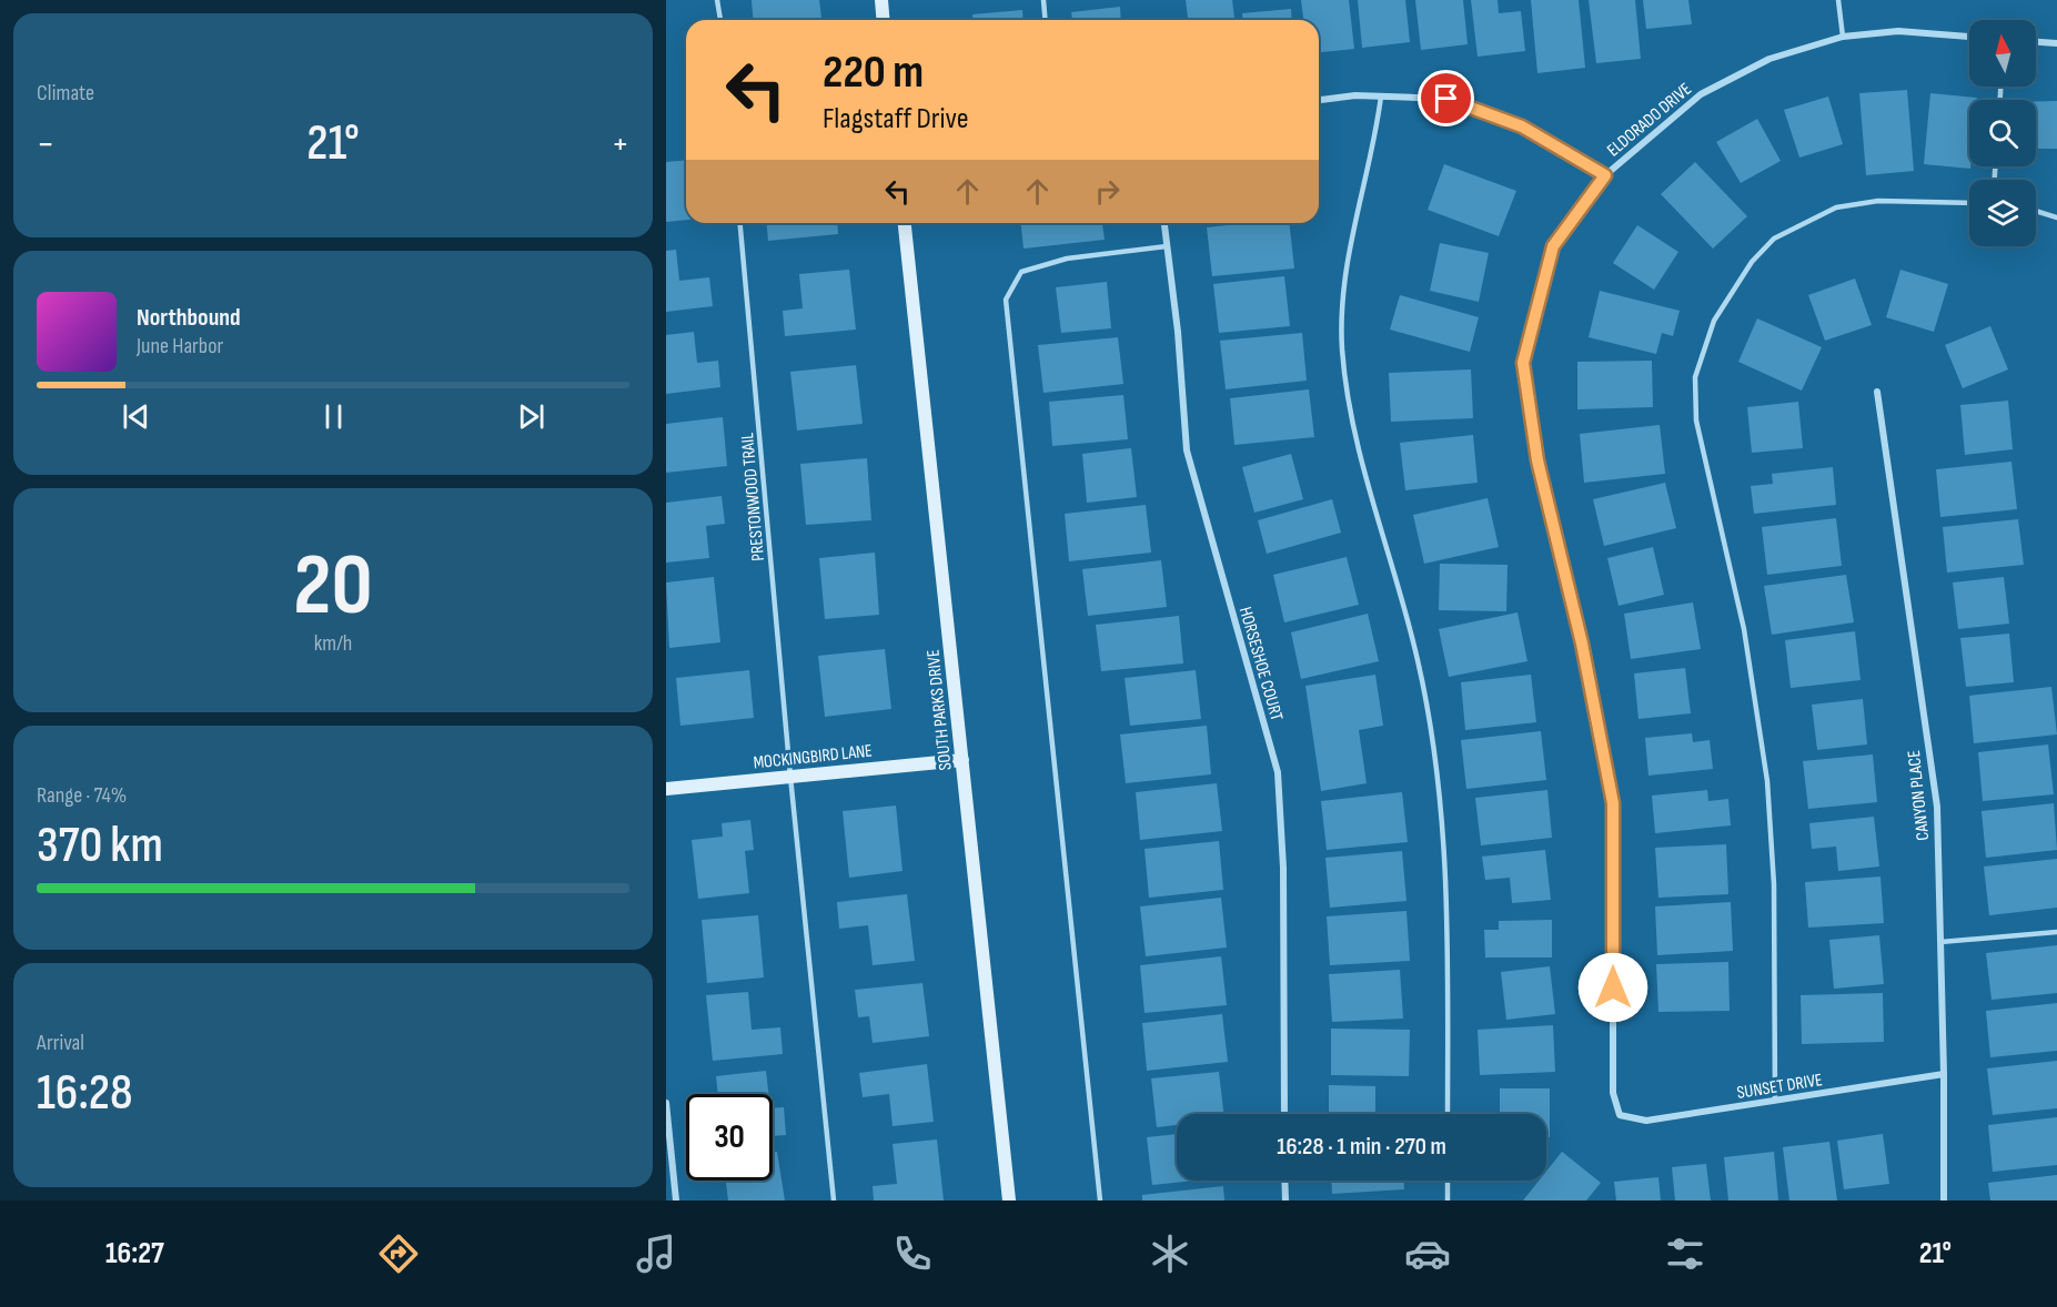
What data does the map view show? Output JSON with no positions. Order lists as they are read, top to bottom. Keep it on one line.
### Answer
{"streets":{"street":["ELDORADO DRIVE","HORSESHOE COURT","SOUTH PARKS DRIVE","MOCKINGBIRD LANE","CANYON PLACE","SUNSET DRIVE"],"lane":["PRESTONWOOD TRAIL"]},"crossings":[["ELDORADO DRIVE","SUNSET DRIVE"],["PRESTONWOOD TRAIL","MOCKINGBIRD LANE"],["SOUTH PARKS DRIVE","MOCKINGBIRD LANE"],["CANYON PLACE","SUNSET DRIVE"]],"north":"top","page":{"tile":["Climate",["20","km/h"],["Range · 74%","370 km"],["Arrival","16:28"]],"turn":["220 m","Flagstaff Drive"],"heat":["−","21°","+"],"song":["Northbound","June Harbor"],"limit":"30","trip":"16:28 · 1 min · 270 m","tabs":["16:27","21°"]}}
